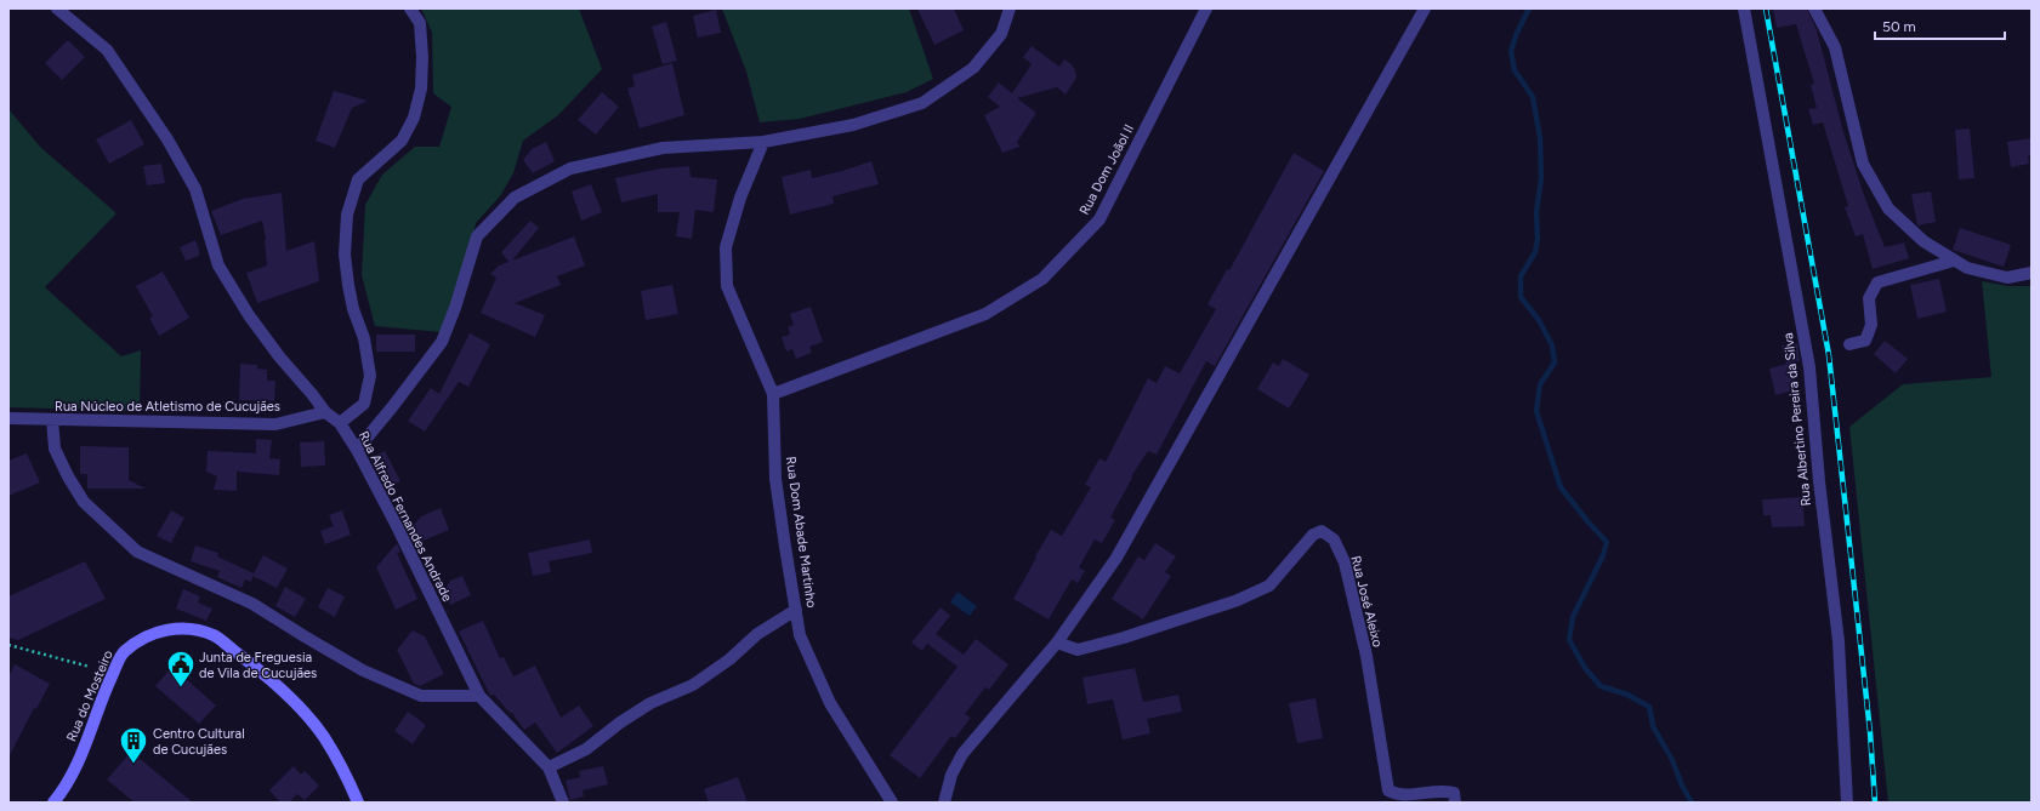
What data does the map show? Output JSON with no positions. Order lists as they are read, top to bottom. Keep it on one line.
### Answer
{"streets":{"main road":["Rua do Mosteiro"],"street":["Rua Dom Joãol II","Rua Núcleo de Atletismo de Cucujães","Rua Albertino Pereira da Silva","Rua Alfredo Fernandes Andrade","Rua Dom Abade Martinho","Rua José Aleixo"]},"crossings":[["Rua Dom Joãol II","Rua Dom Abade Martinho"],["Rua Núcleo de Atletismo de Cucujães","Rua Alfredo Fernandes Andrade"]],"places":{"public building":["Junta de Freguesia de Vila de Cucujães"],"building":["Centro Cultural de Cucujães"]},"scale_bar":"50 m"}
